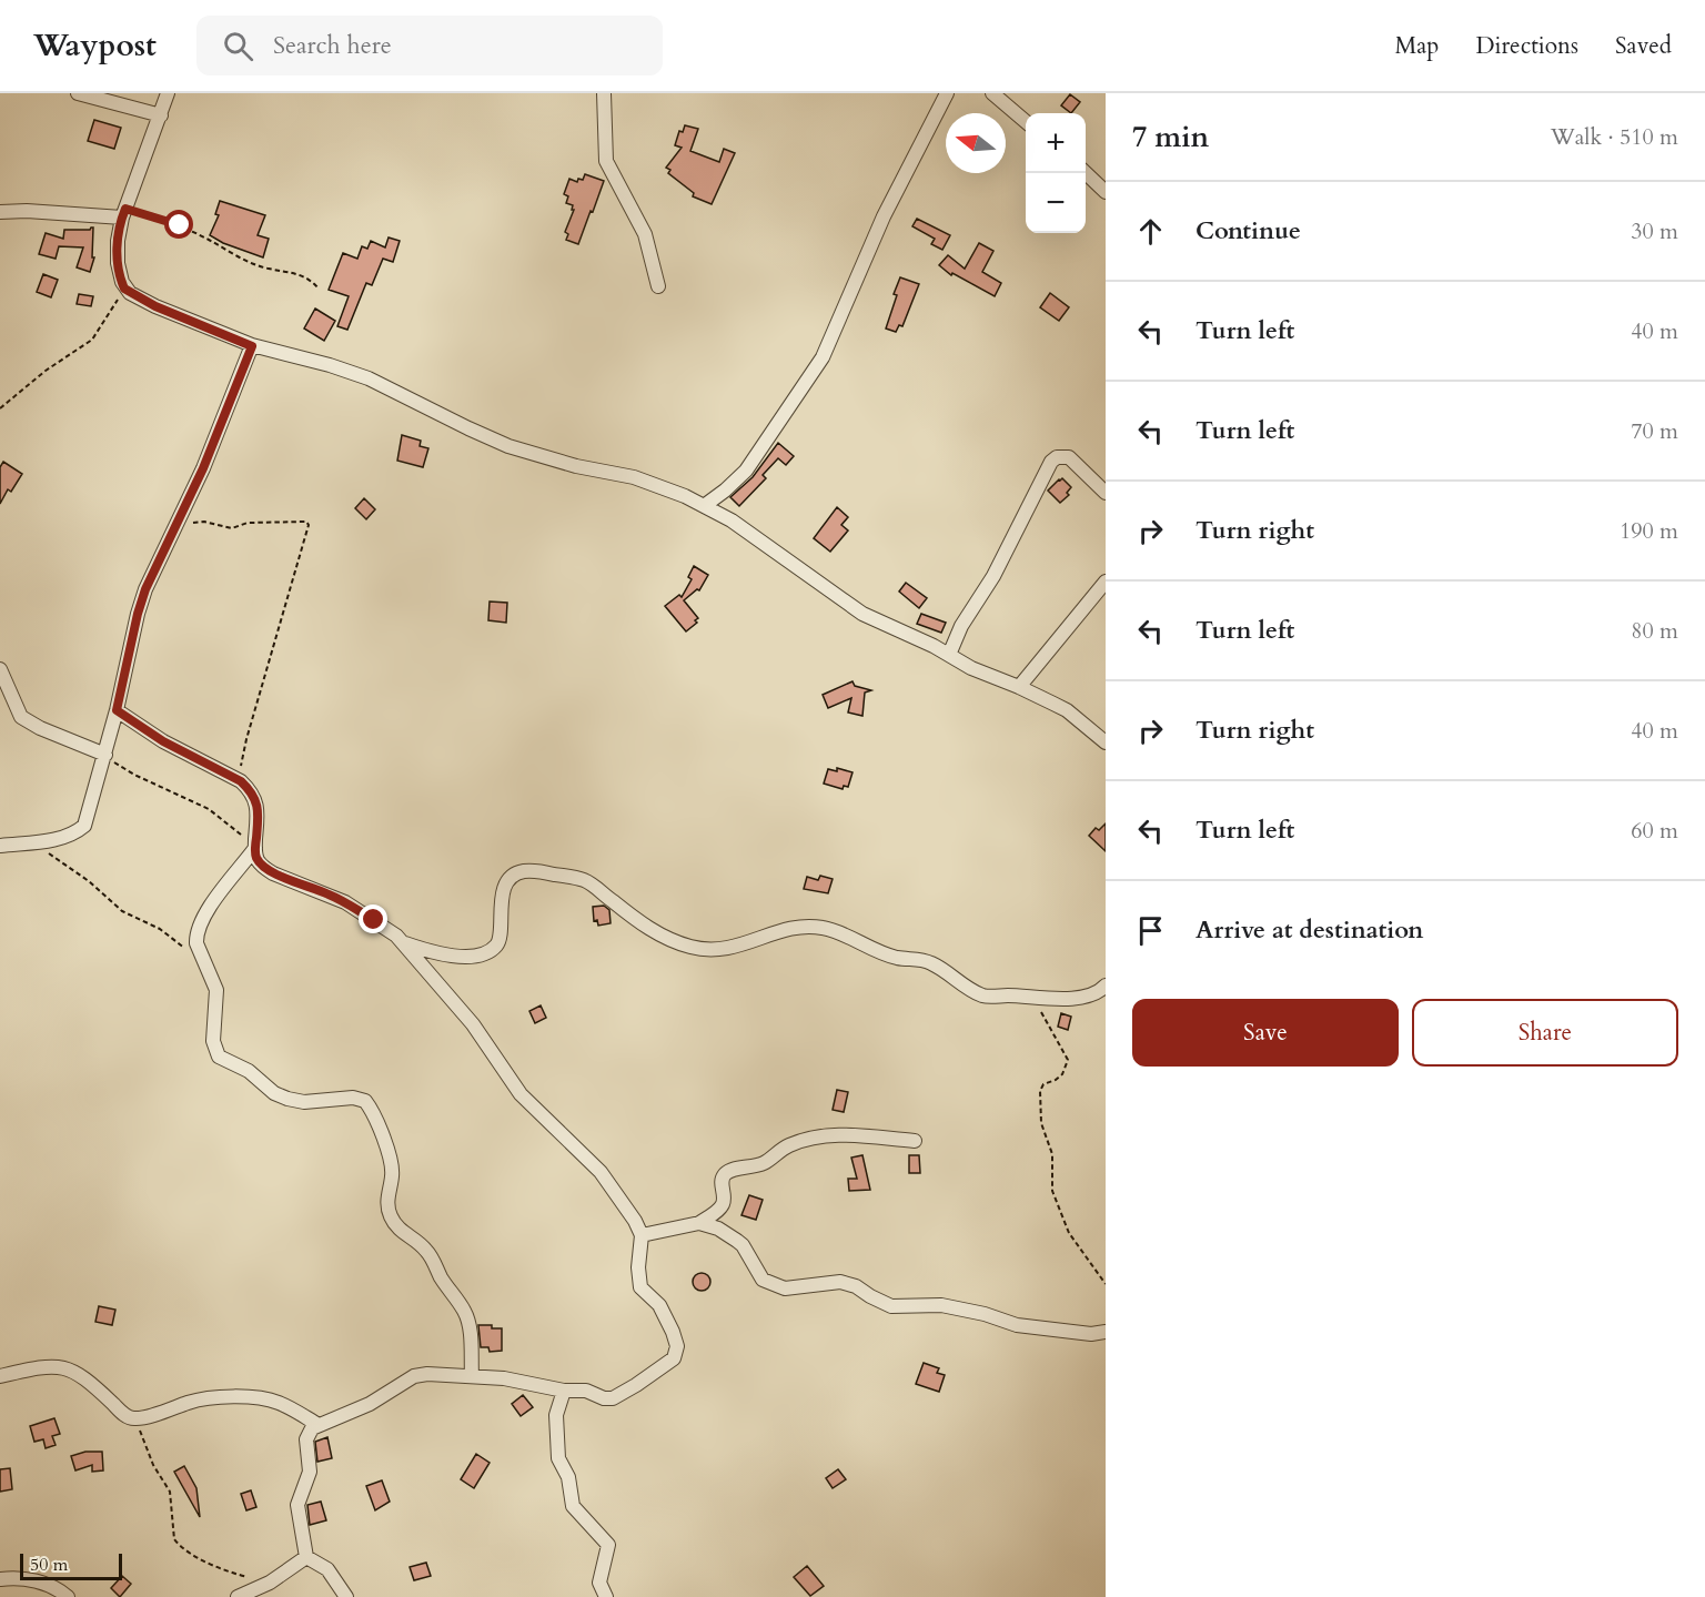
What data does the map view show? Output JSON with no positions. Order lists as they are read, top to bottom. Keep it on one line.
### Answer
{"scale_bar":"50 m","north":"left","page":{"header":"Waypost","search":"Search here","nav":["Map","Directions","Saved"],"heading":["7 min","Walk · 510 m"],"map_buttons":["+","−"],"list":[["Continue","30 m"],["Turn left","40 m"],["Turn left","70 m"],["Turn right","190 m"],["Turn left","80 m"],["Turn right","40 m"],["Turn left","60 m"],"Arrive at destination"],"buttons":["Save","Share"],"scale":"50 m"}}
